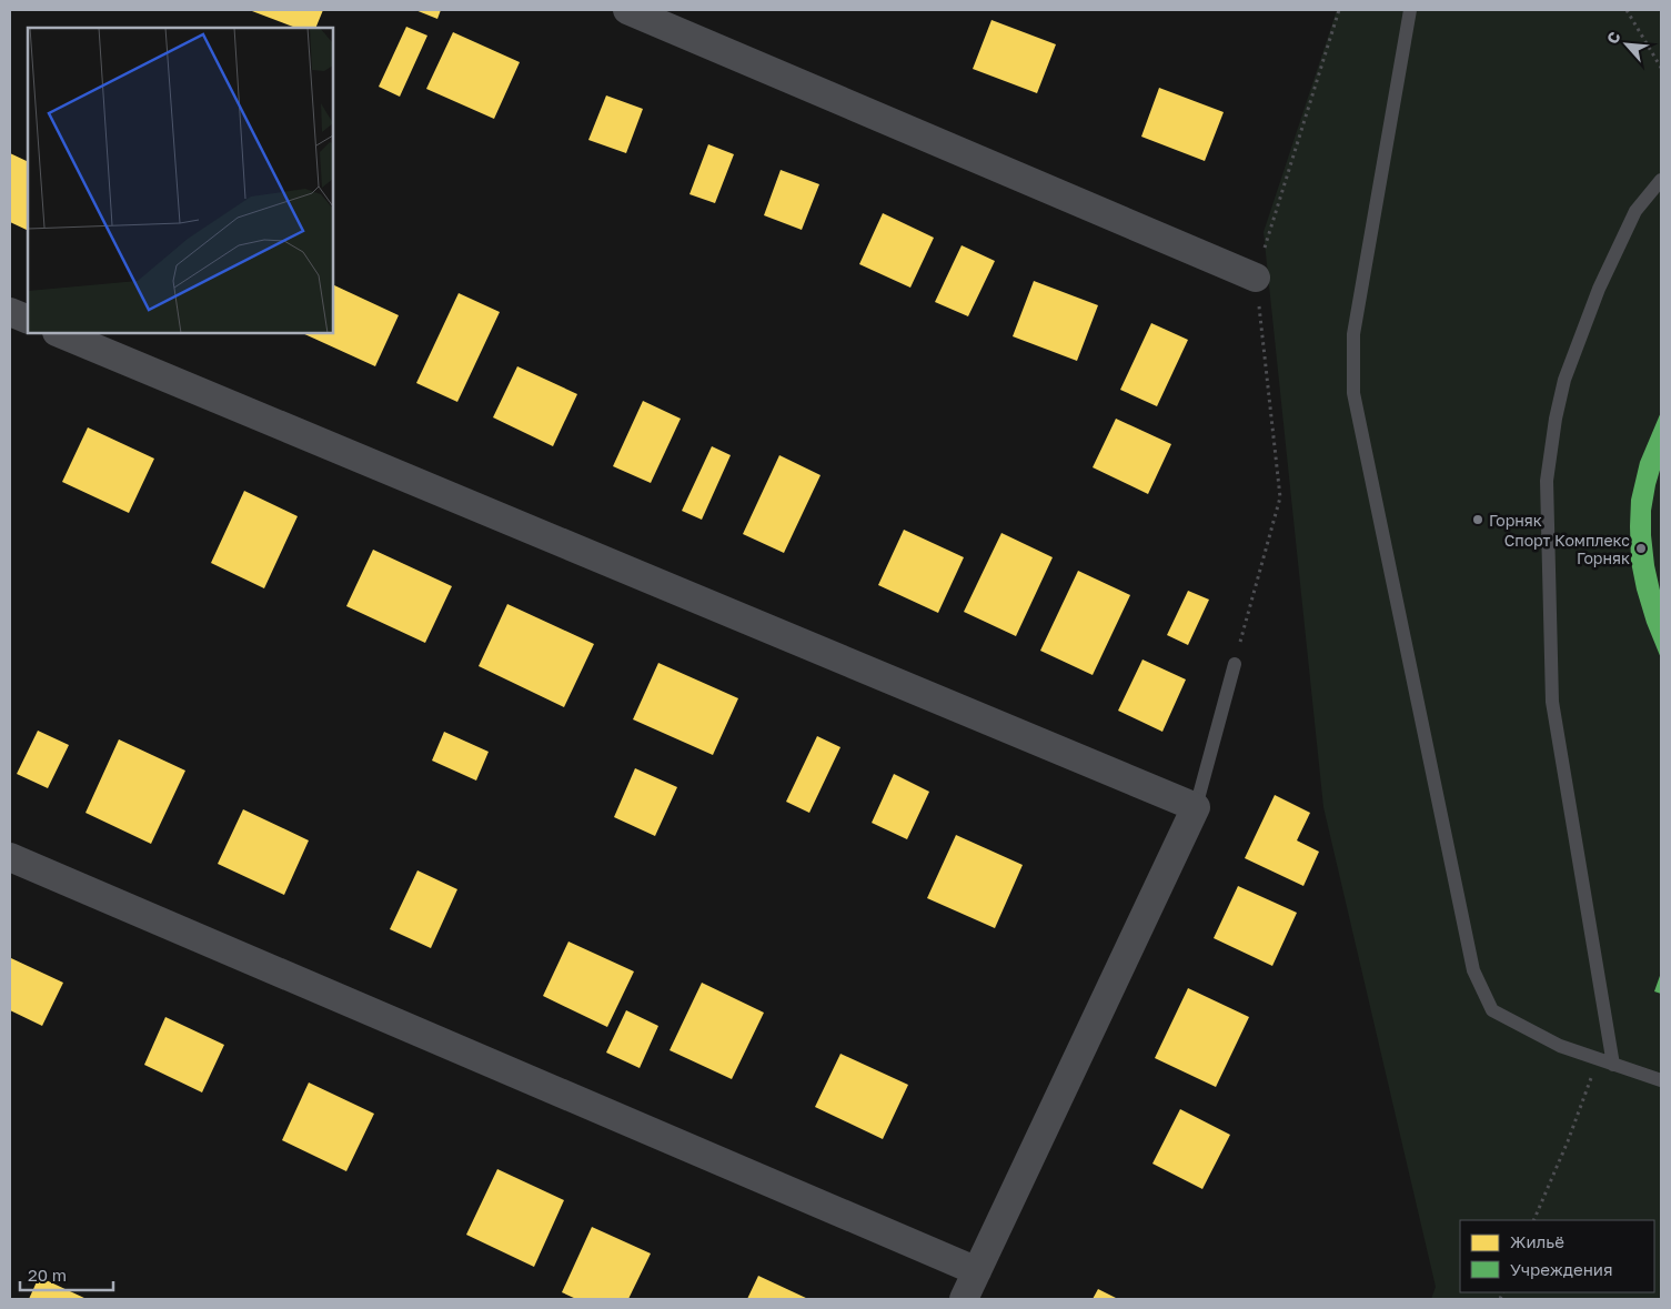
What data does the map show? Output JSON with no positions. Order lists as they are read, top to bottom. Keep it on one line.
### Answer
{"places":["Горняк","Спорт Комплекс Горняк"],"legend":["Жильё","Учреждения"],"scale_bar":"20 m","north":"top left"}
